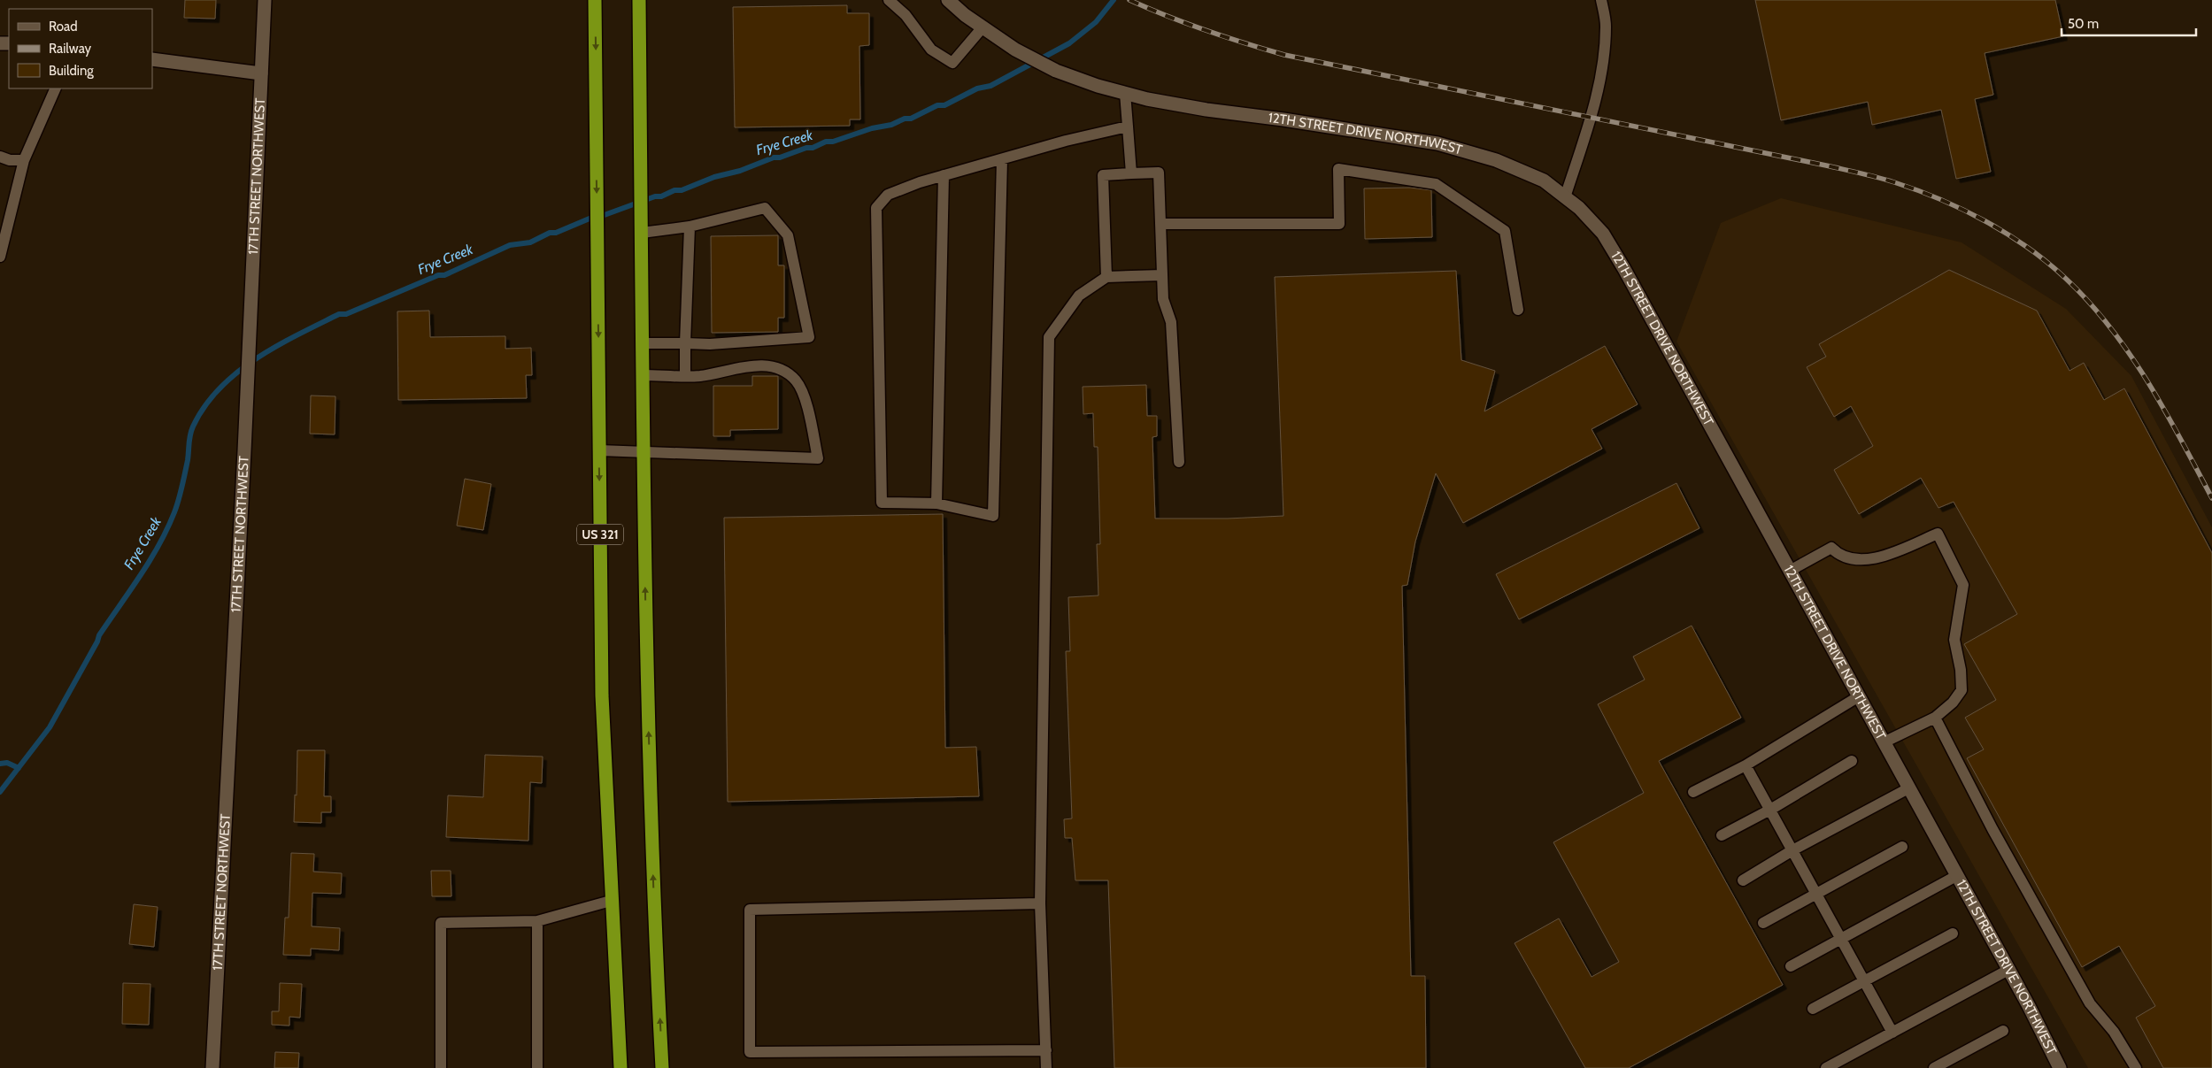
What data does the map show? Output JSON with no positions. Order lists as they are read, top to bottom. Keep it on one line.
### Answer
{"streets":{"highway":["US 321"],"street":["12TH STREET DRIVE NORTHWEST","17TH STREET NORTHWEST"]},"water":["Frye Creek"],"legend":["Road","Railway","Building"],"scale_bar":"50 m"}
